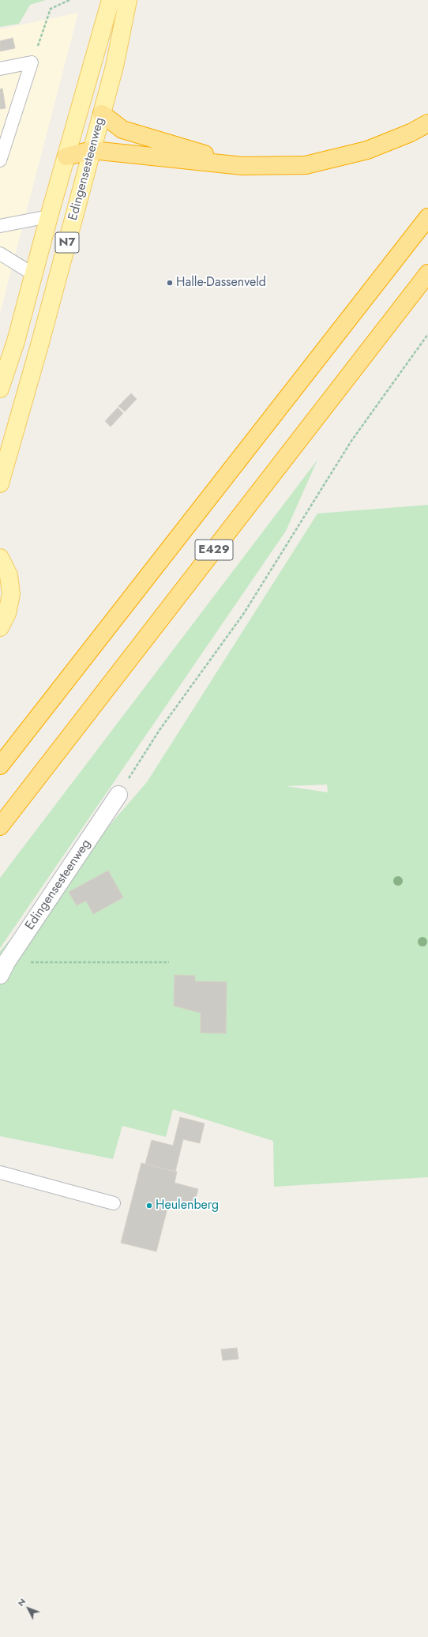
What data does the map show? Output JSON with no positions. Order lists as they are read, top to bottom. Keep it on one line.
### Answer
{"streets":{"highway":["E429"],"main road":["Edingensesteenweg","N7"]},"places":["Halle-Dassenveld","Heulenberg"],"north":"top left"}
